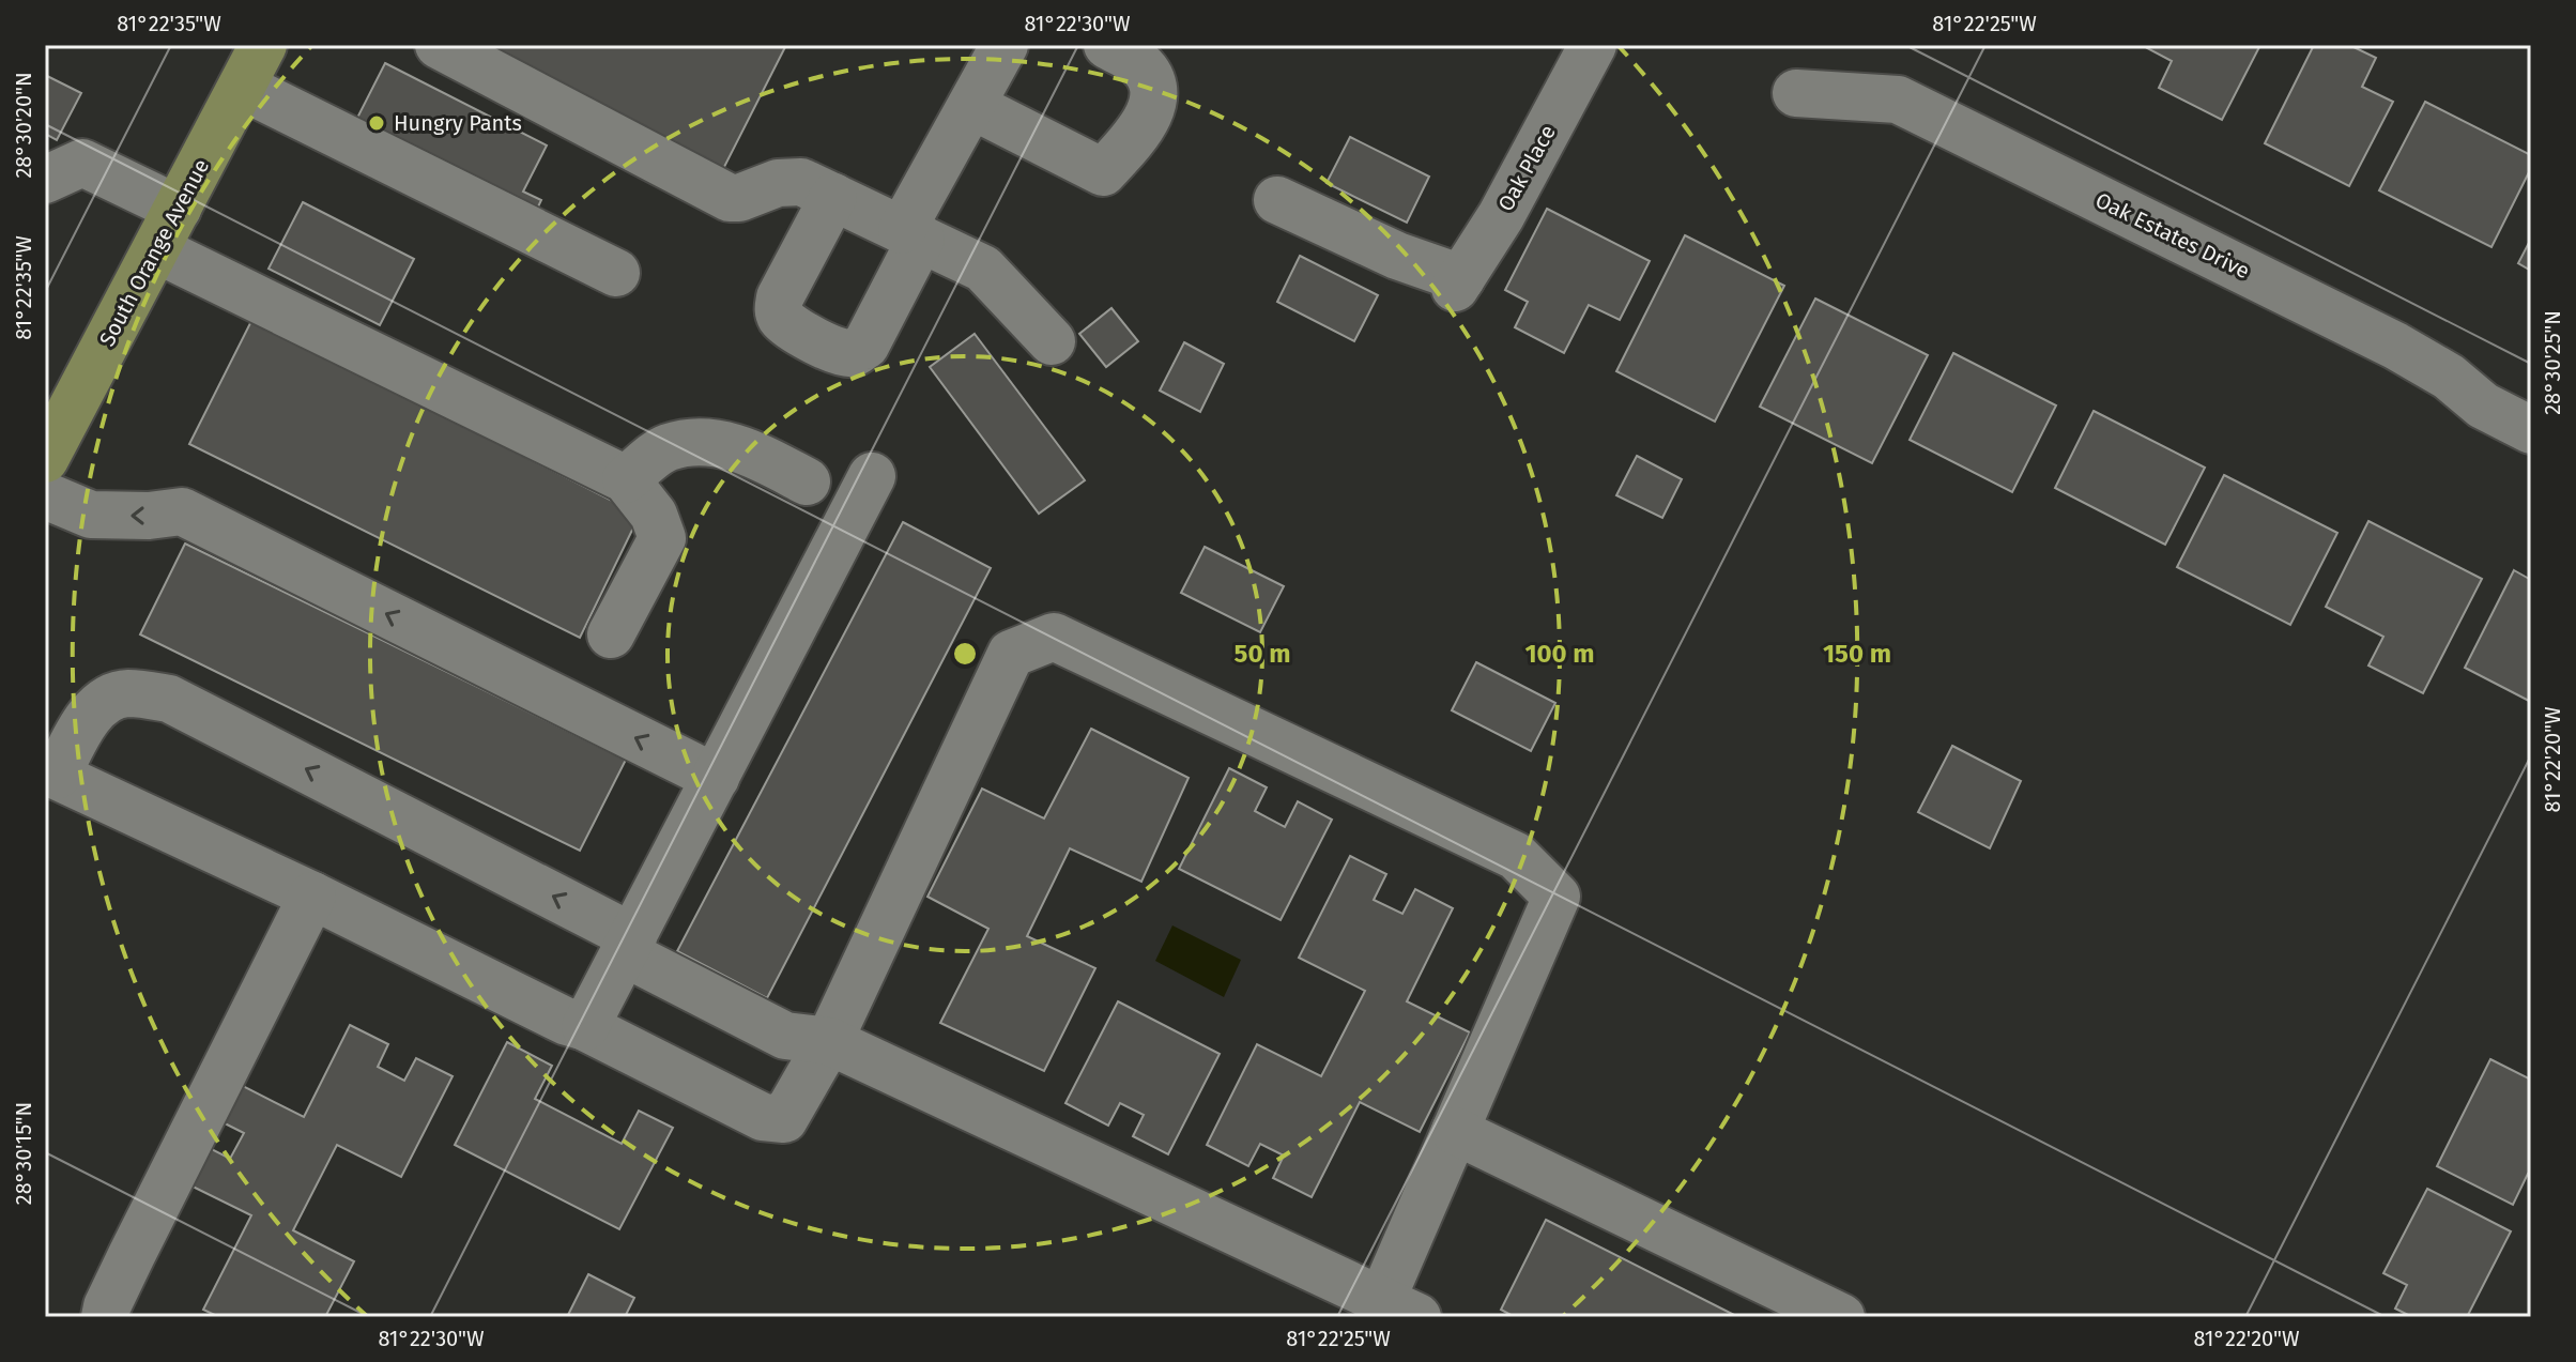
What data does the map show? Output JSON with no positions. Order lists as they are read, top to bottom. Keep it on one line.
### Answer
{"streets":{"main road":["South Orange Avenue"],"street":["Oak Place","Oak Estates Drive"]},"places":["Hungry Pants"],"coordinates":["81°22'35\"W","81°22'30\"W","81°22'25\"W","28°30'20\"N","28°30'25\"N","81°22'20\"W","28°30'15\"N"],"rings":["50 m","100 m","150 m"]}
